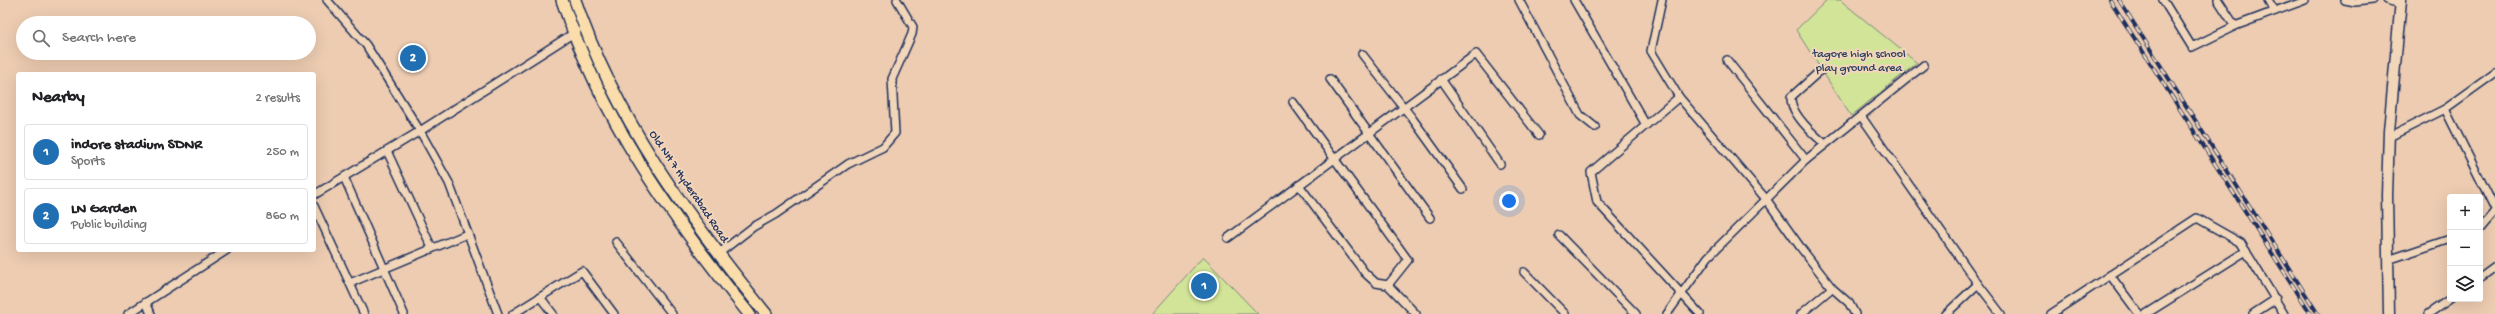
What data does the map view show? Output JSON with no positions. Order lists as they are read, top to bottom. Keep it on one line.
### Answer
{"streets":{"main road":["Old NH 7 Hyderabad Road"]},"parks":["tagore high school play ground area"],"page":{"search":"Search here","pins":["2","1"],"heading":["Nearby","2 results"],"list":[{"mark":"1","name":"indore stadium SDNR","note":"Sports","value":"250 m"},{"mark":"2","name":"LN Garden","note":"Public building","value":"860 m"}],"map_buttons":["+","−"]}}
